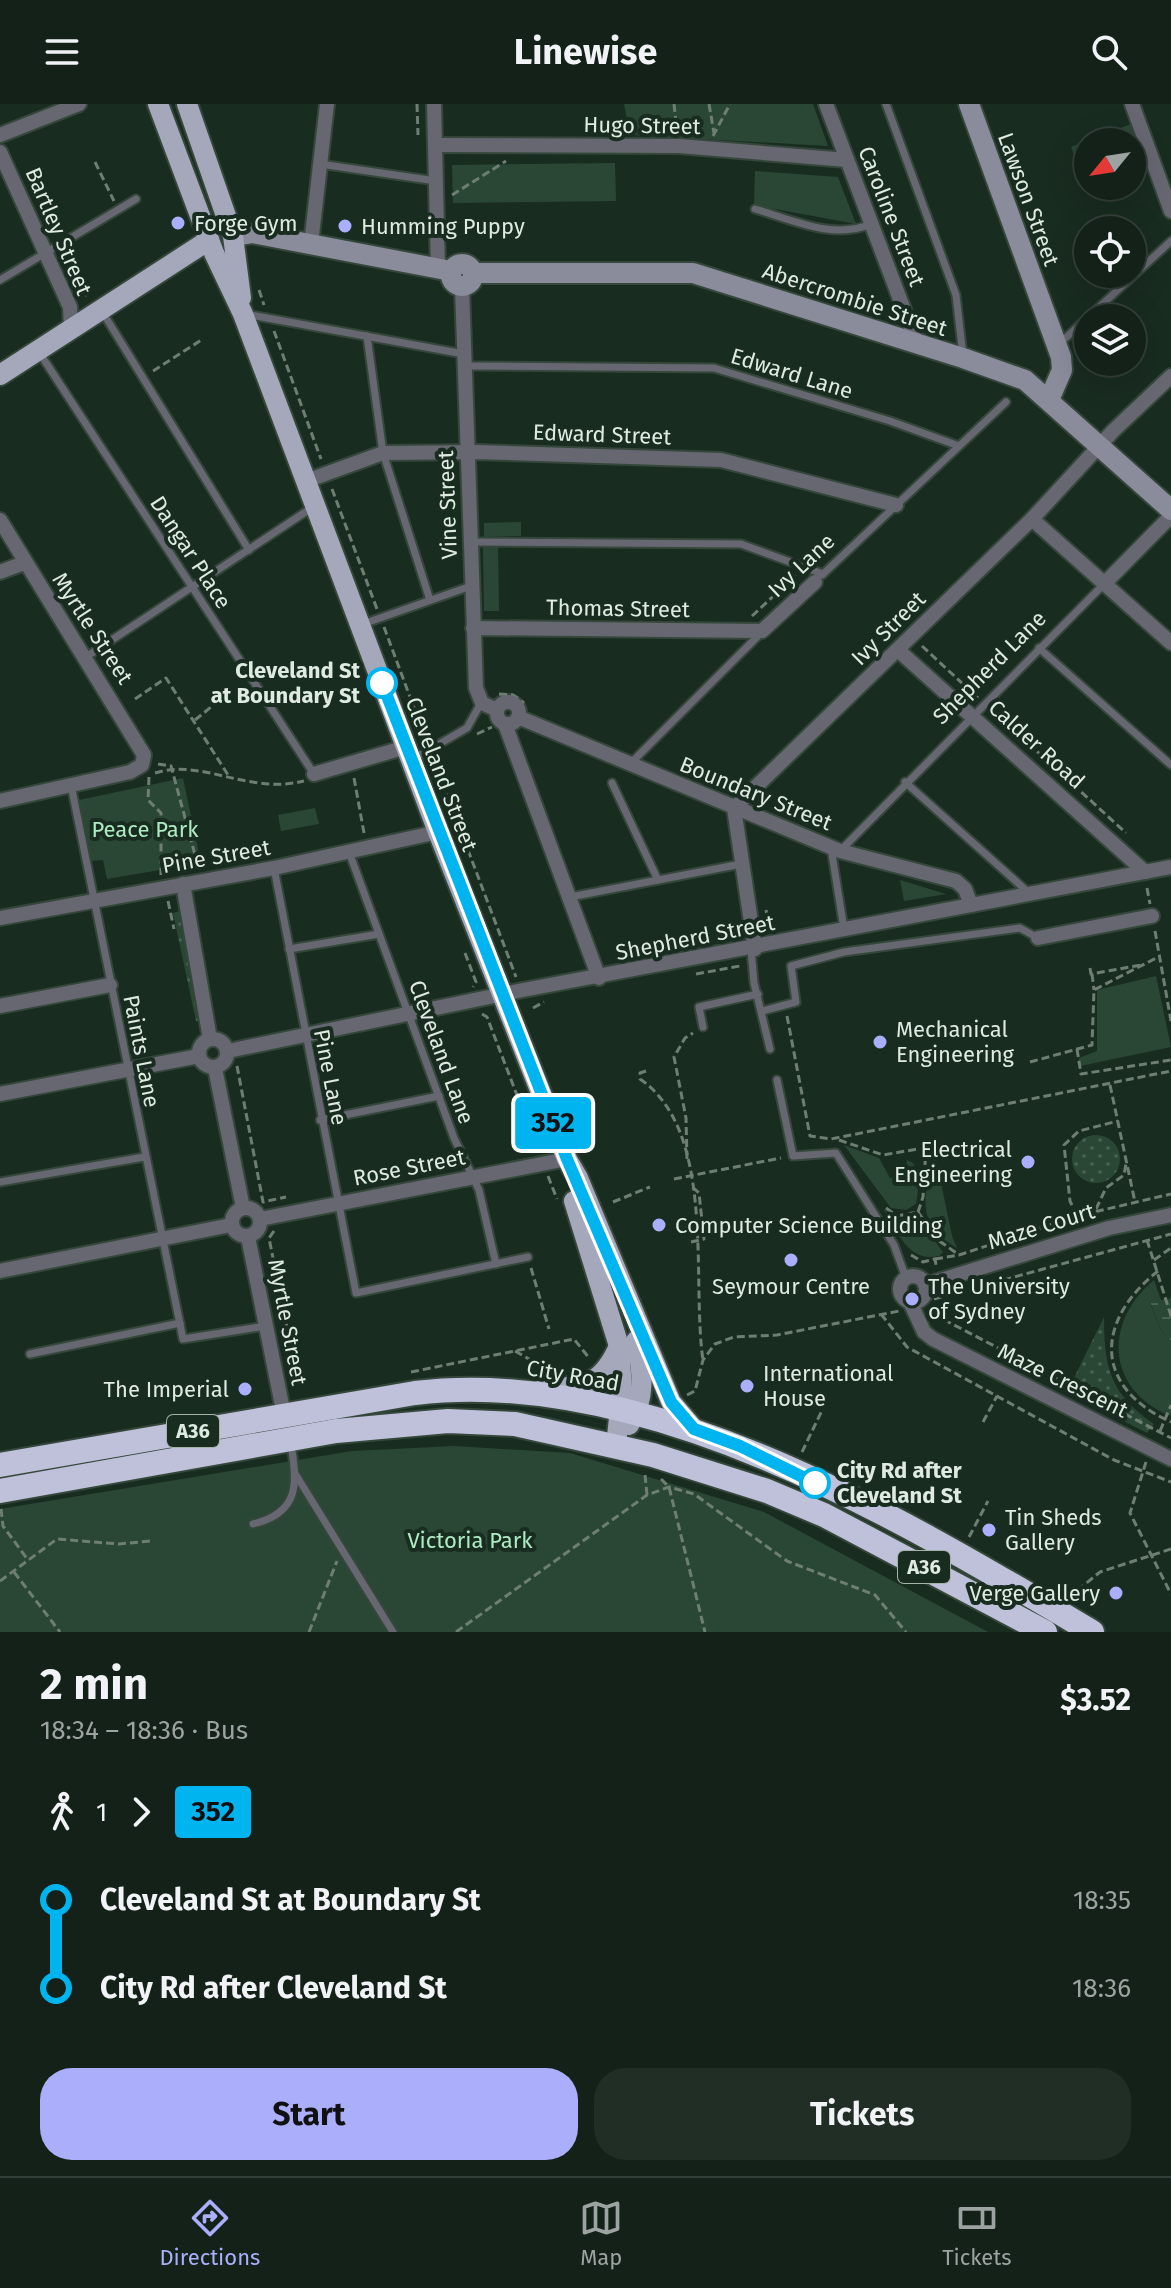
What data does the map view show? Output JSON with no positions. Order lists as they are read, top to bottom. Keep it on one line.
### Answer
{"streets":{"highway":["City Road","A36"],"main road":["Cleveland Street"],"street":["Hugo Street","Lawson Street","Caroline Street","Bartley Street","Abercrombie Street","Edward Street","Vine Street","Ivy Lane","Thomas Street","Myrtle Street","Ivy Street","Shepherd Lane","Calder Road","Boundary Street","Pine Street","Shepherd Street","Rose Street","Maze Court","Maze Crescent"],"lane":["Edward Lane","Dangar Place","Paints Lane","Cleveland Lane","Pine Lane"]},"crossings":[["Hugo Street","Caroline Street"],["Hugo Street","Vine Street"],["Lawson Street","Abercrombie Street"],["Caroline Street","Abercrombie Street"],["Abercrombie Street","Vine Street"],["Abercrombie Street","Ivy Street"],["Abercrombie Street","Shepherd Lane"],["Abercrombie Street","Cleveland Street"],["Edward Lane","Vine Street"],["Edward Lane","Ivy Lane"],["Edward Lane","Cleveland Street"],["Edward Street","Vine Street"],["Edward Street","Ivy Lane"],["Edward Street","Cleveland Street"],["Vine Street","Thomas Street"],["Ivy Lane","Thomas Street"],["Ivy Lane","Boundary Street"],["Myrtle Street","Rose Street"],["Myrtle Street","City Road"],["Ivy Street","Calder Road"],["Ivy Street","Boundary Street"],["Shepherd Lane","Calder Road"],["Shepherd Lane","Boundary Street"],["Calder Road","Shepherd Street"],["Cleveland Street","Pine Street"],["Cleveland Street","Shepherd Street"],["Cleveland Street","Rose Street"],["Cleveland Street","City Road"],["Cleveland Street","A36"],["Boundary Street","Shepherd Street"],["Pine Street","Paints Lane"],["Pine Street","Cleveland Lane"],["Pine Street","Pine Lane"],["Shepherd Street","Cleveland Lane"],["Shepherd Street","Pine Lane"],["Cleveland Lane","Pine Lane"],["Cleveland Lane","Rose Street"],["Pine Lane","Rose Street"],["Maze Court","Maze Crescent"]],"parks":["Peace Park","Victoria Park"],"places":["Forge Gym","Humming Puppy","Cleveland St at Boundary St","Mechanical Engineering","Electrical Engineering","Computer Science Building","Seymour Centre","The University of Sydney","International House","The Imperial","City Rd after Cleveland St","Tin Sheds Gallery","Verge Gallery"],"lines":["bus line 352"],"north":"bottom left","page":{"header":"Linewise","on_map":"352","heading":["2 min","18:34 – 18:36 · Bus","$3.52"],"legs":["1","352"],"list":[{"name":"Cleveland St at Boundary St","value":"18:35"},{"name":"City Rd after Cleveland St","value":"18:36"}],"buttons":["Start","Tickets"],"tabs":["Directions","Map","Tickets"]}}
